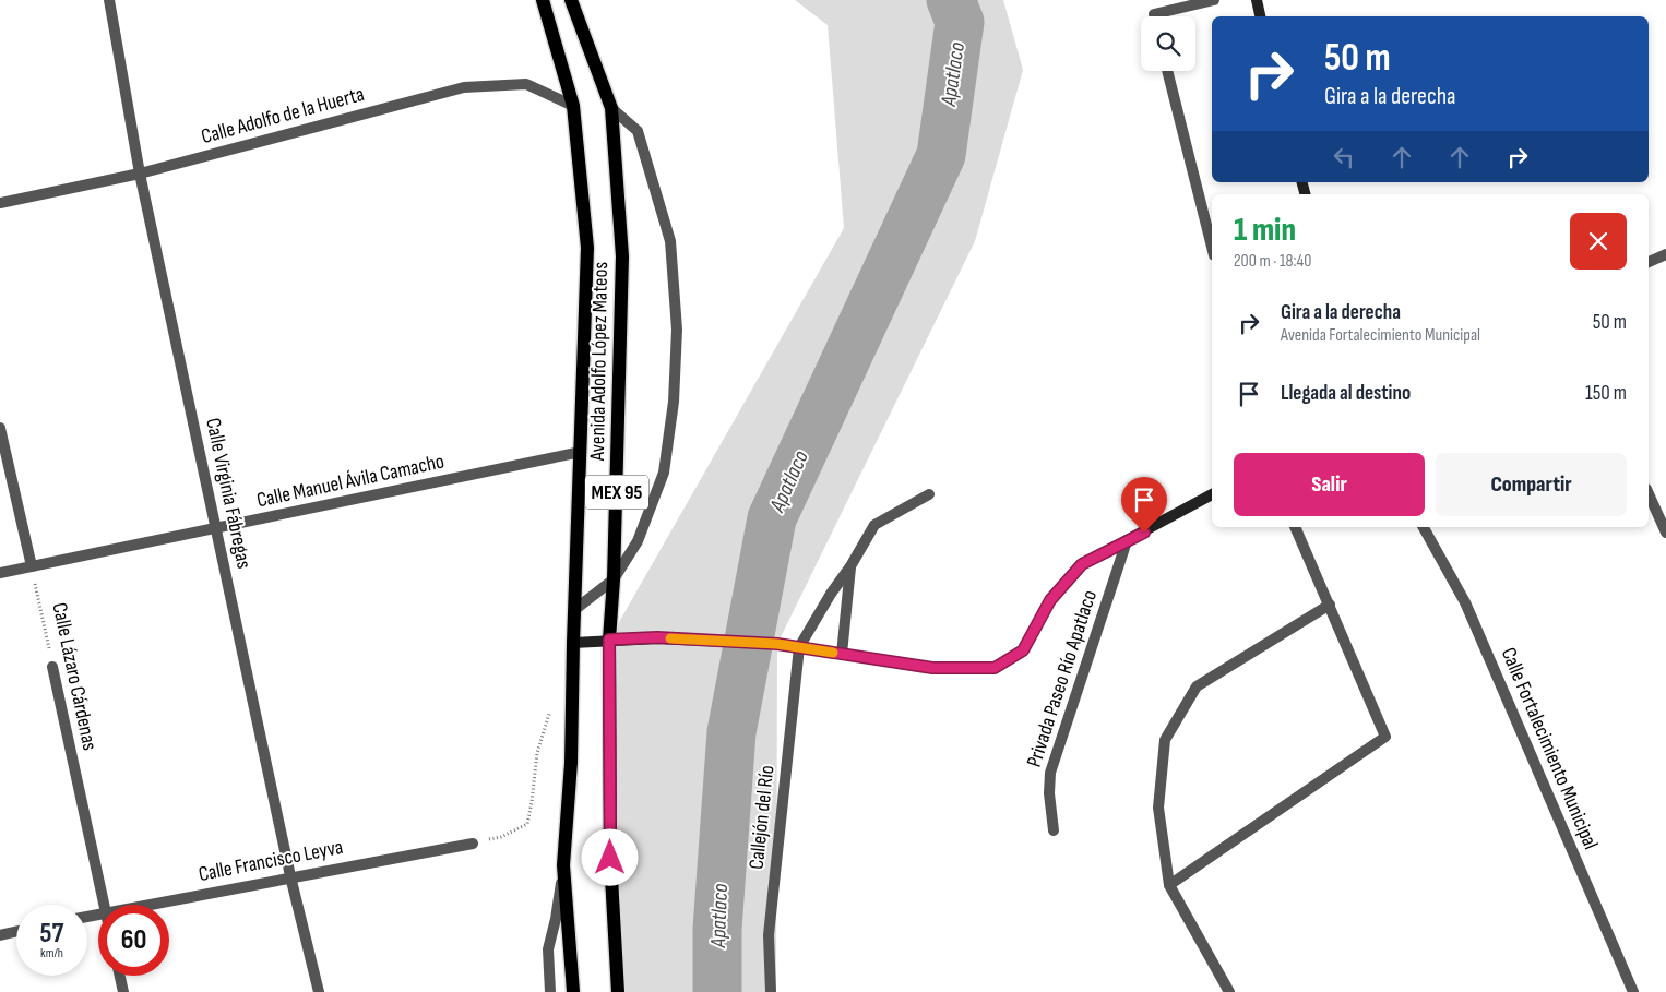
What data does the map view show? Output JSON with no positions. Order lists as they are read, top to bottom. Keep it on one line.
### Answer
{"streets":{"main road":["Avenida Adolfo López Mateos","MEX 95"],"street":["Calle Adolfo de la Huerta","Calle Manuel Ávila Camacho","Calle Virginia Fábregas","Calle Lázaro Cárdenas","Privada Paseo Río Apatlaco","Calle Fortalecimiento Municipal","Callejón del Río","Calle Francisco Leyva"]},"crossings":[["Calle Adolfo de la Huerta","Avenida Adolfo López Mateos"],["Calle Adolfo de la Huerta","Calle Virginia Fábregas"],["Avenida Adolfo López Mateos","Calle Manuel Ávila Camacho"],["Calle Manuel Ávila Camacho","Calle Virginia Fábregas"],["Calle Manuel Ávila Camacho","Calle Lázaro Cárdenas"],["Calle Virginia Fábregas","Calle Francisco Leyva"]],"water":["Apatlaco"],"page":{"turn":["50 m","Gira a la derecha"],"heading":["1 min","200 m · 18:40"],"list":[{"name":"Gira a la derecha","note":"Avenida Fortalecimiento Municipal","value":"50 m"},{"name":"Llegada al destino","value":"150 m"}],"buttons":["Salir","Compartir"],"speed":"57 km/h","limit":"60"}}
